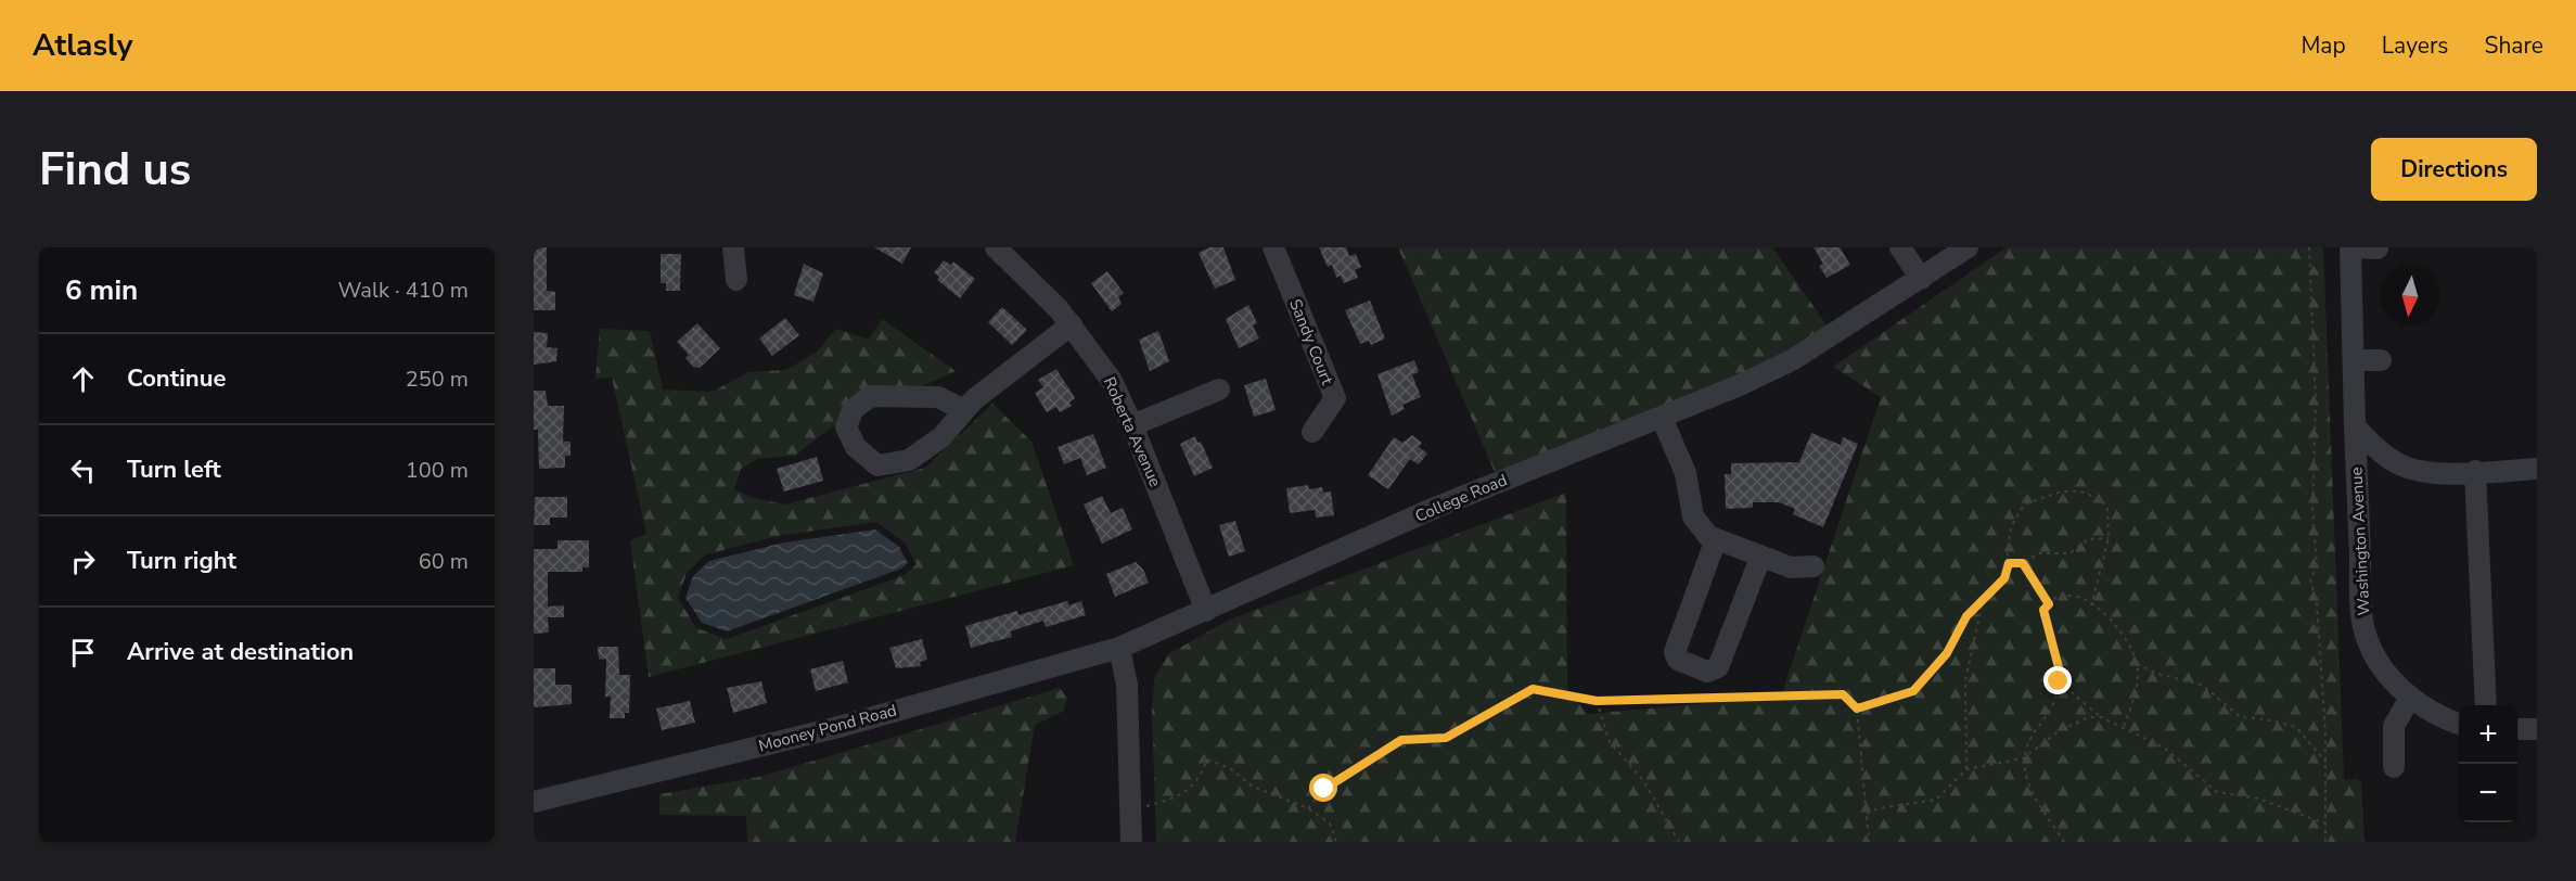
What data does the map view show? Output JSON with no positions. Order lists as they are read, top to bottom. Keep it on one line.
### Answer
{"streets":{"street":["Sandy Court","Roberta Avenue","College Road","Washington Avenue","Mooney Pond Road"]},"crossings":[["Roberta Avenue","College Road"],["College Road","Mooney Pond Road"]],"north":"bottom","page":{"header":"Atlasly","nav":["Map","Layers","Share"],"buttons":"Directions","title":"Find us","heading":["6 min","Walk · 410 m"],"list":[["Continue","250 m"],["Turn left","100 m"],["Turn right","60 m"],"Arrive at destination"],"map_buttons":["+","−"]}}
